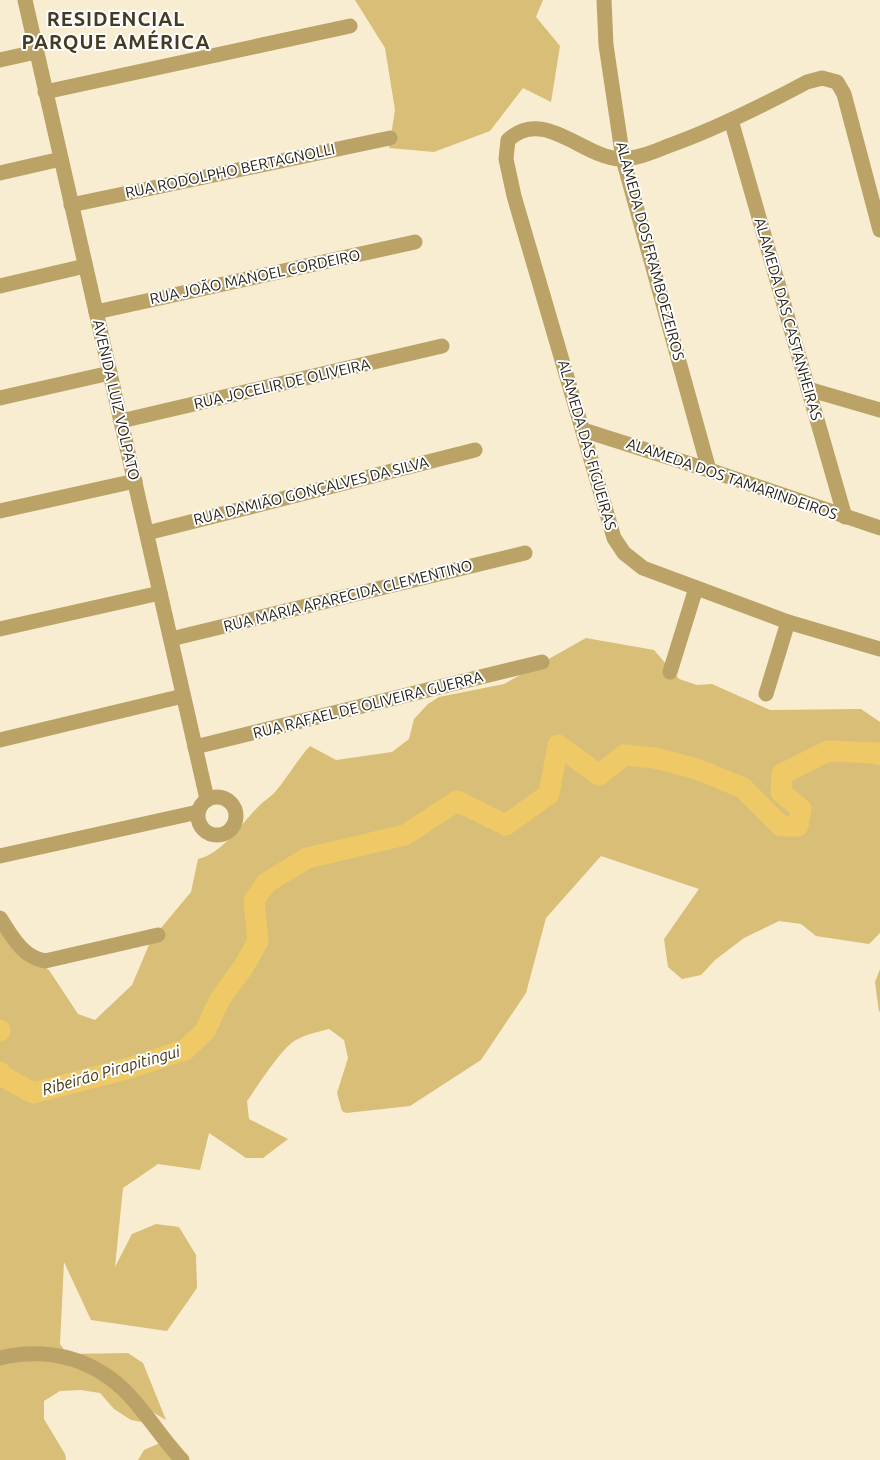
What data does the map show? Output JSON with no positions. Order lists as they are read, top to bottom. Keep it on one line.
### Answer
{"streets":{"street":["RUA RODOLPHO BERTAGNOLLI","ALAMEDA DOS FRAMBOEZEIROS","RUA JOÃO MANOEL CORDEIRO","ALAMEDA DAS CASTANHEIRAS","RUA JOCELIR DE OLIVEIRA","AVENIDA LUIZ VOLPATO","ALAMEDA DAS FIGUEIRAS","ALAMEDA DOS TAMARINDEIROS","RUA DAMIÃO GONÇALVES DA SILVA","RUA MARIA APARECIDA CLEMENTINO","RUA RAFAEL DE OLIVEIRA GUERRA"]},"crossings":[["RUA RODOLPHO BERTAGNOLLI","AVENIDA LUIZ VOLPATO"],["ALAMEDA DOS FRAMBOEZEIROS","ALAMEDA DAS FIGUEIRAS"],["ALAMEDA DOS FRAMBOEZEIROS","ALAMEDA DOS TAMARINDEIROS"],["RUA JOÃO MANOEL CORDEIRO","AVENIDA LUIZ VOLPATO"],["ALAMEDA DAS CASTANHEIRAS","ALAMEDA DOS TAMARINDEIROS"],["RUA JOCELIR DE OLIVEIRA","AVENIDA LUIZ VOLPATO"],["AVENIDA LUIZ VOLPATO","RUA DAMIÃO GONÇALVES DA SILVA"],["AVENIDA LUIZ VOLPATO","RUA MARIA APARECIDA CLEMENTINO"],["AVENIDA LUIZ VOLPATO","RUA RAFAEL DE OLIVEIRA GUERRA"],["ALAMEDA DAS FIGUEIRAS","ALAMEDA DOS TAMARINDEIROS"]],"districts":["RESIDENCIAL PARQUE AMÉRICA"],"water":["Ribeirão Pirapitingui"]}
